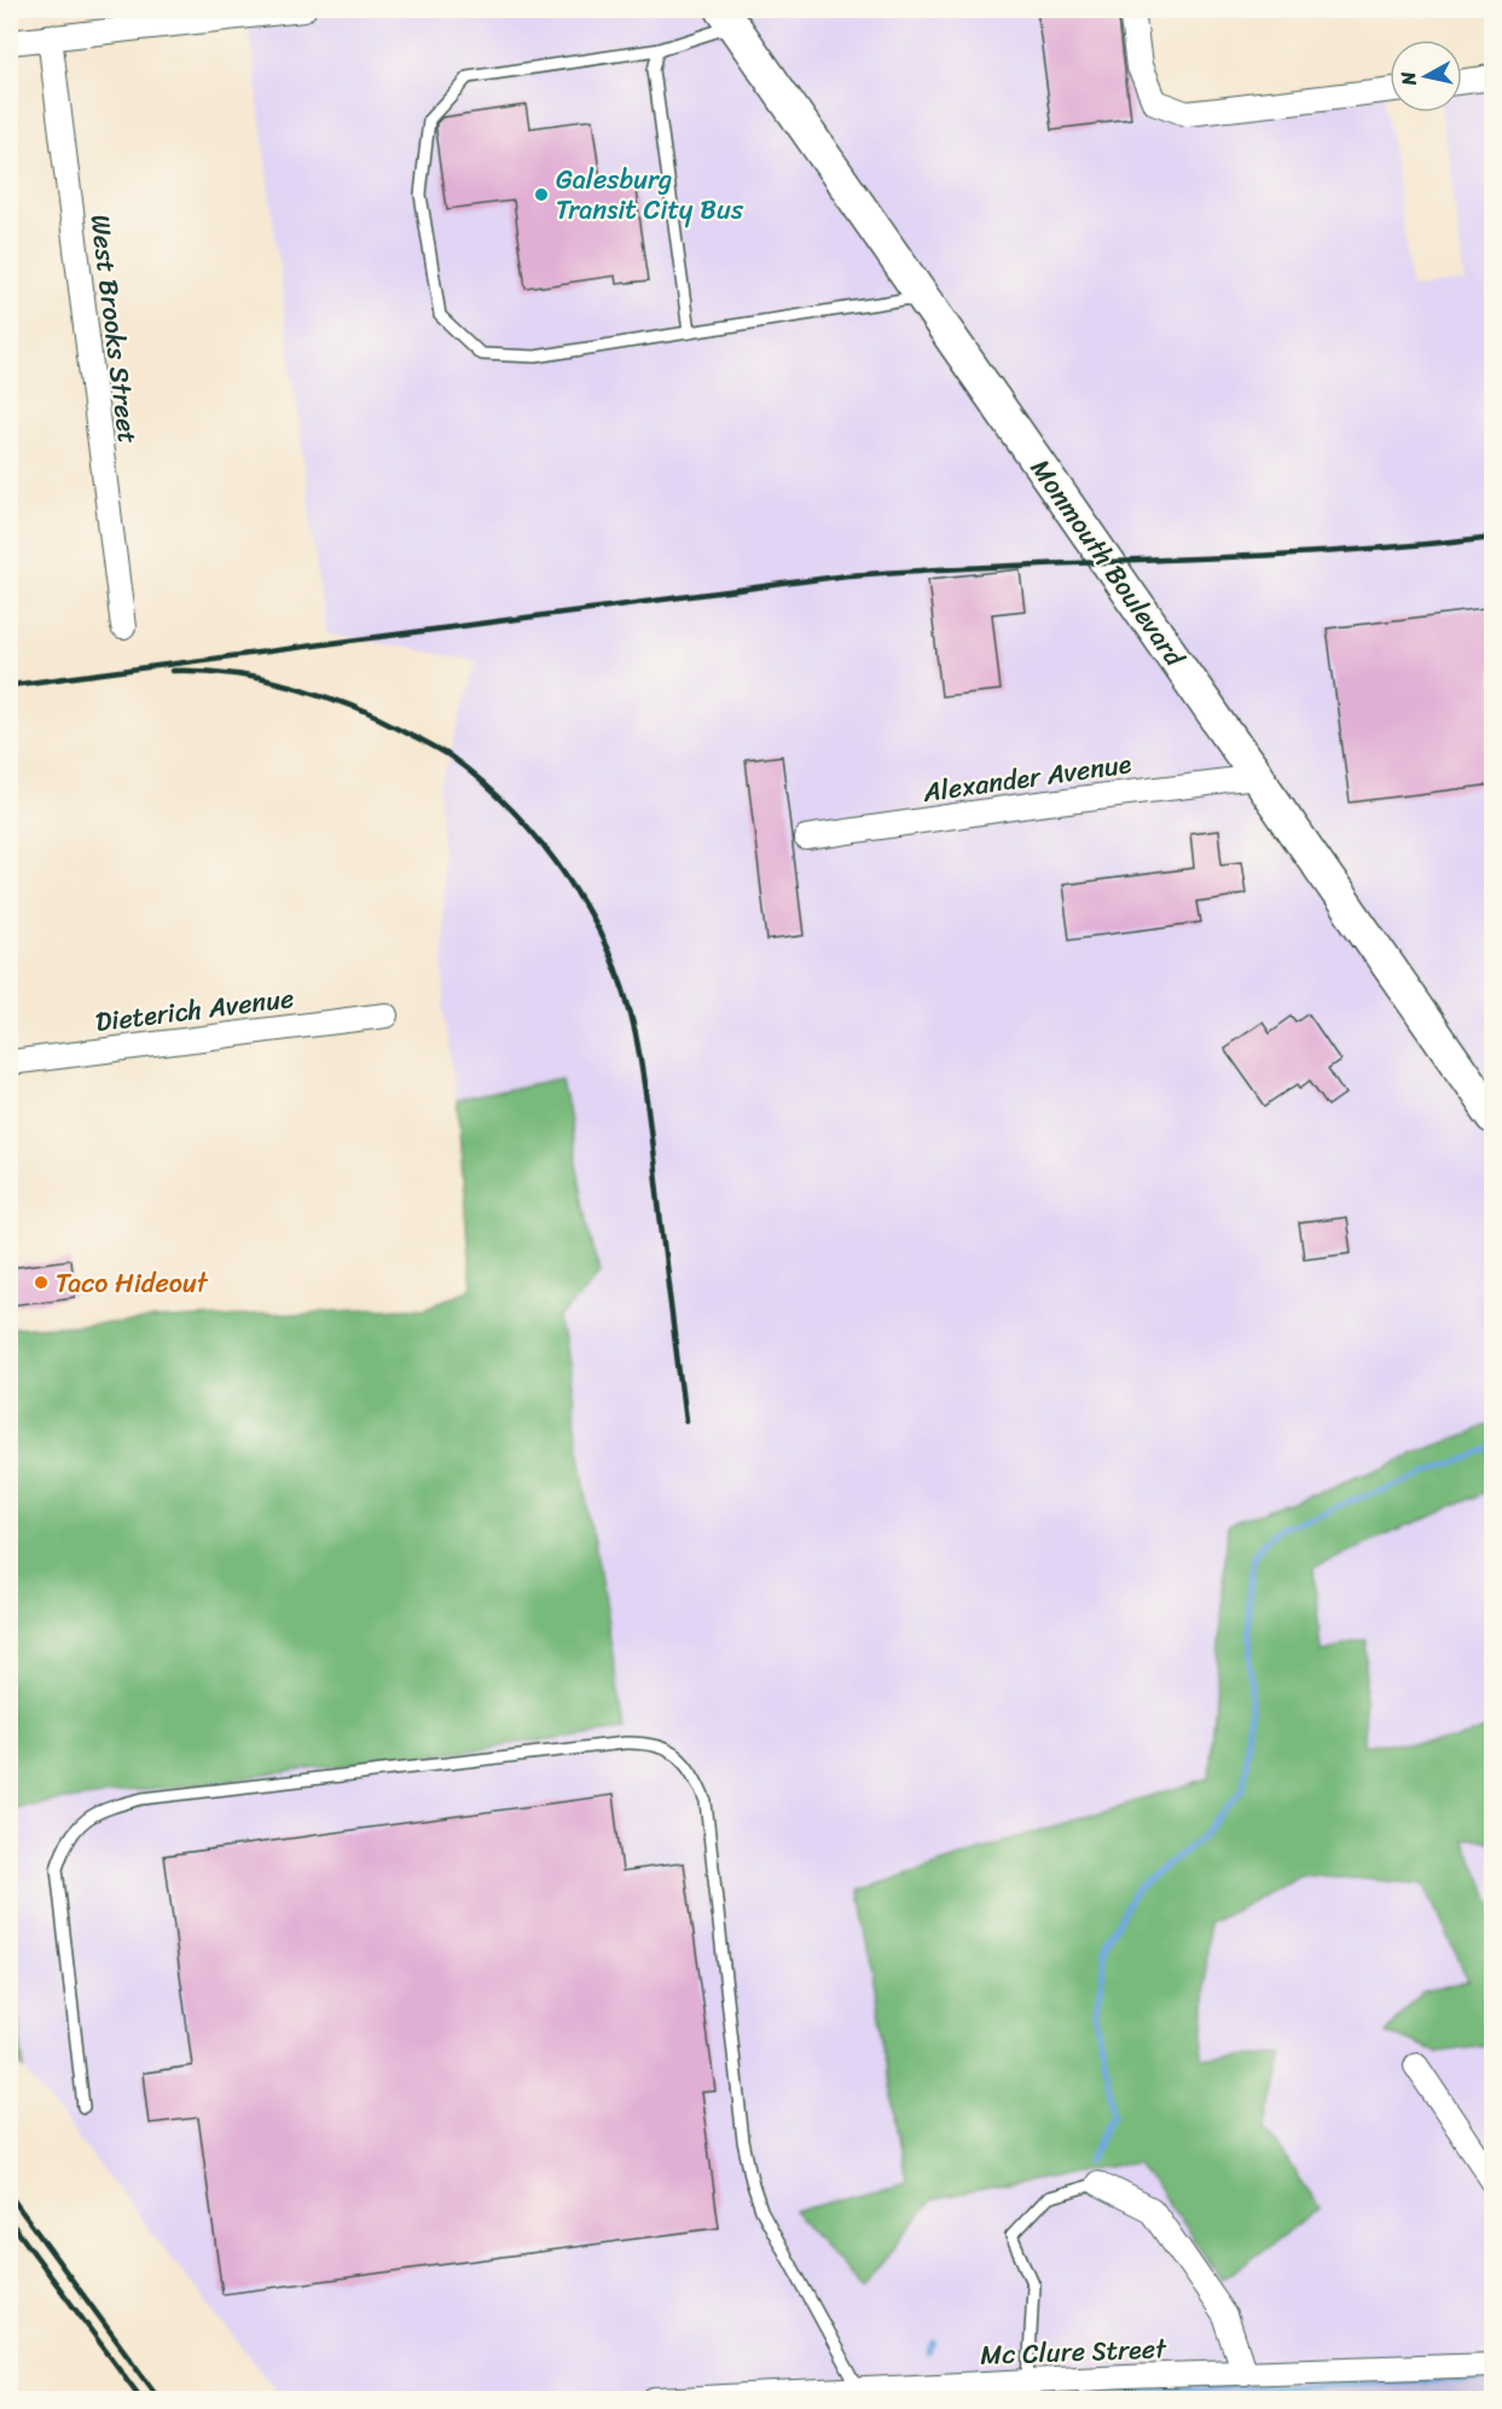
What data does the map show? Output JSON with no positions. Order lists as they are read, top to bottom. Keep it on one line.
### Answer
{"streets":{"street":["West Brooks Street","Monmouth Boulevard","Alexander Avenue","Dieterich Avenue","Mc Clure Street"]},"crossings":[["Monmouth Boulevard","Alexander Avenue"]],"places":["Galesburg Transit City Bus","Taco Hideout"],"north":"left"}
